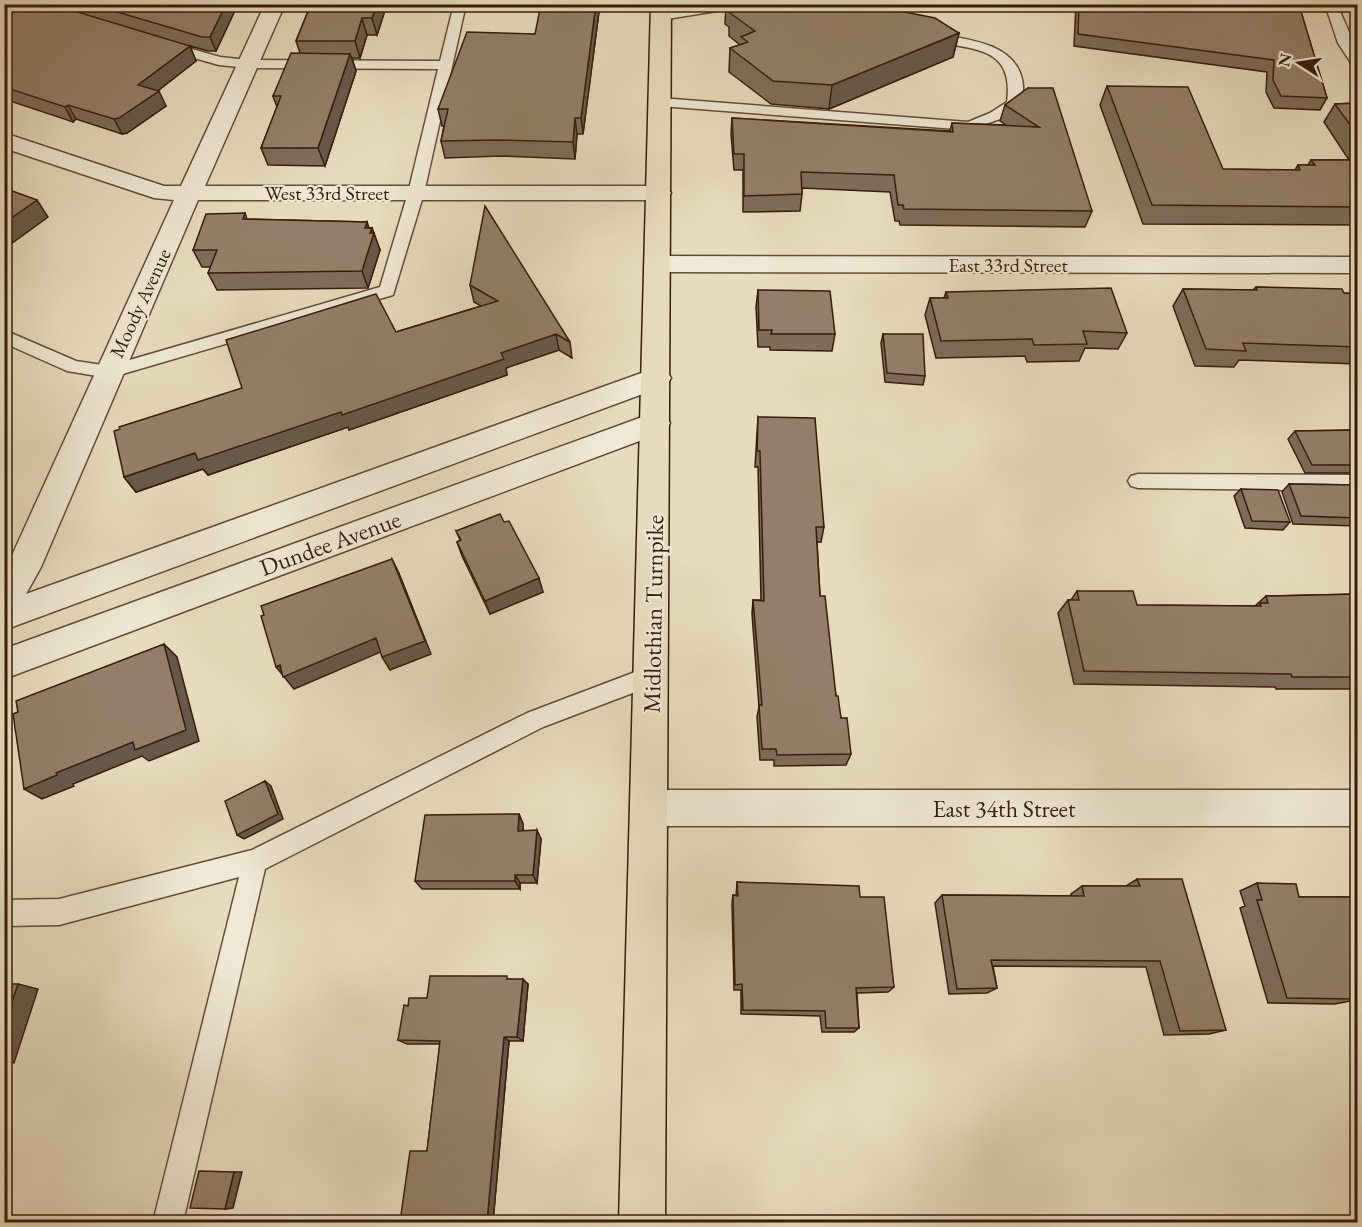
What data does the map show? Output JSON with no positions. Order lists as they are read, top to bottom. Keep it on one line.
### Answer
{"streets":{"main road":["Midlothian Turnpike"],"street":["West 33rd Street","East 33rd Street","Moody Avenue","Dundee Avenue","East 34th Street"]},"crossings":[["West 33rd Street","Moody Avenue"],["West 33rd Street","Midlothian Turnpike"],["East 33rd Street","Midlothian Turnpike"],["Dundee Avenue","Midlothian Turnpike"],["Midlothian Turnpike","East 34th Street"]],"north":"left"}
